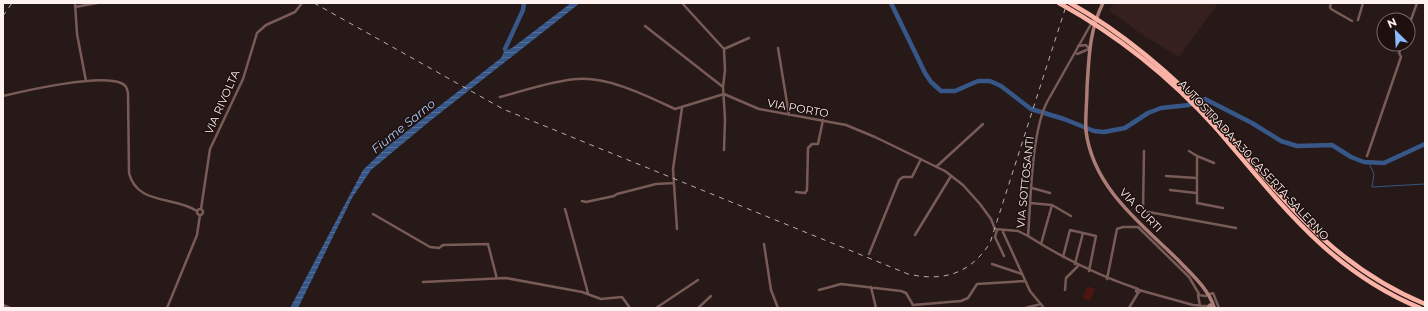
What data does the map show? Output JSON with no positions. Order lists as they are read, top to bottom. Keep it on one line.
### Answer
{"streets":{"highway":["AUTOSTRADA A30 CASERTA-SALERNO"],"main road":["VIA CURTI"],"street":["VIA RIVOLTA","VIA PORTO","VIA SOTTOSANTI"]},"crossings":[["VIA SOTTOSANTI","VIA CURTI"]],"water":["Fiume Sarno"],"north":"top left"}
